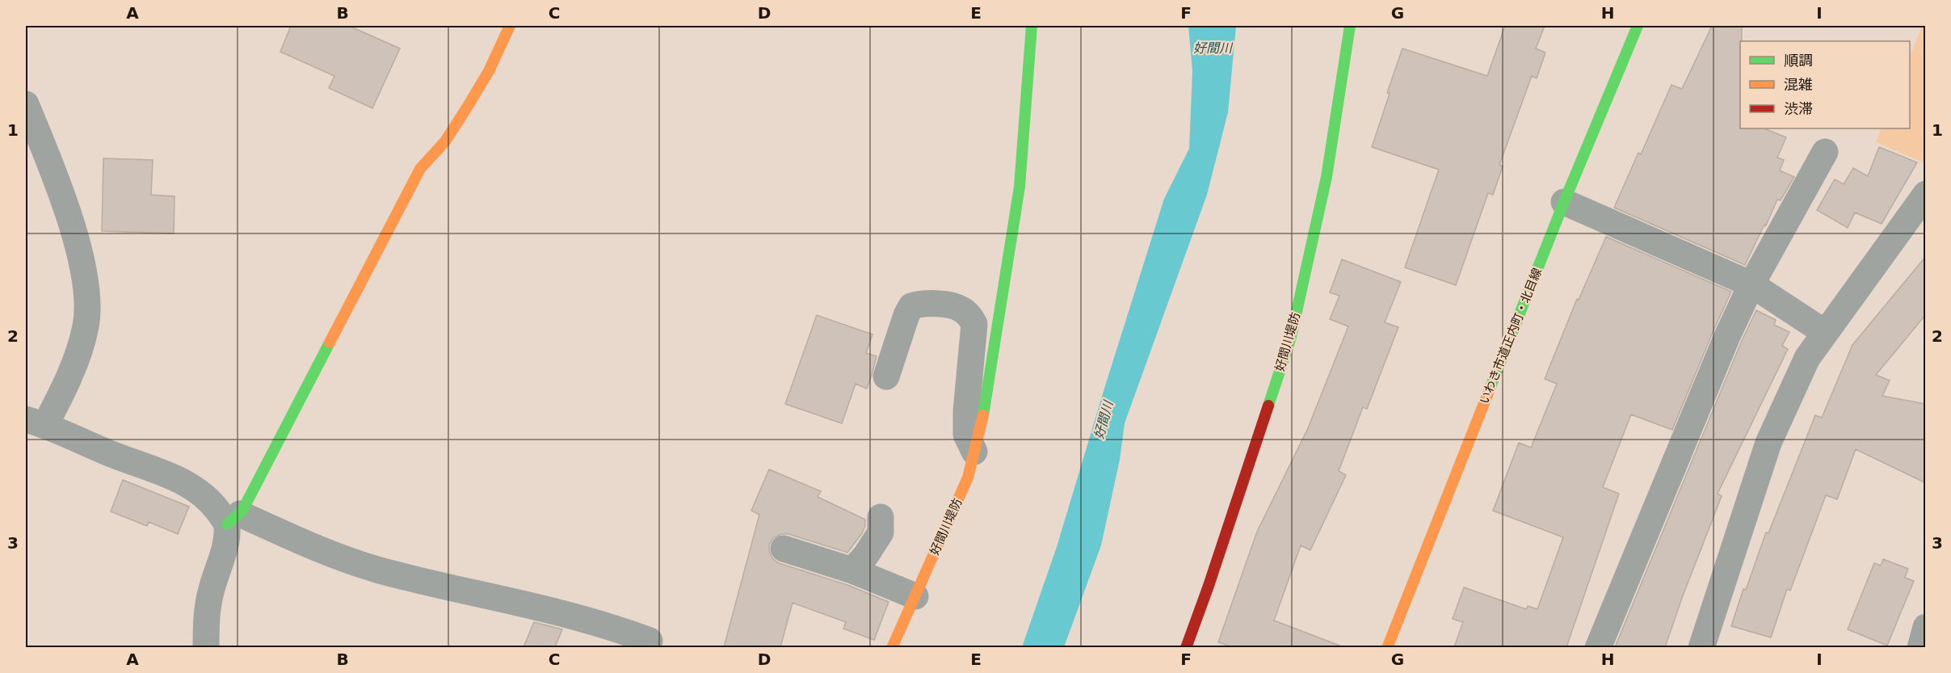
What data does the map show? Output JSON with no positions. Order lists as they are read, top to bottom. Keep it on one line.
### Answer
{"streets":{"street":["いわき市道正内町・北目線","好間川堤防"]},"water":["好間川"],"legend":["順調","混雑","渋滞"],"grid":{"columns":["A","B","C","D","E","F","G","H","I"],"rows":["1","2","3"]}}
